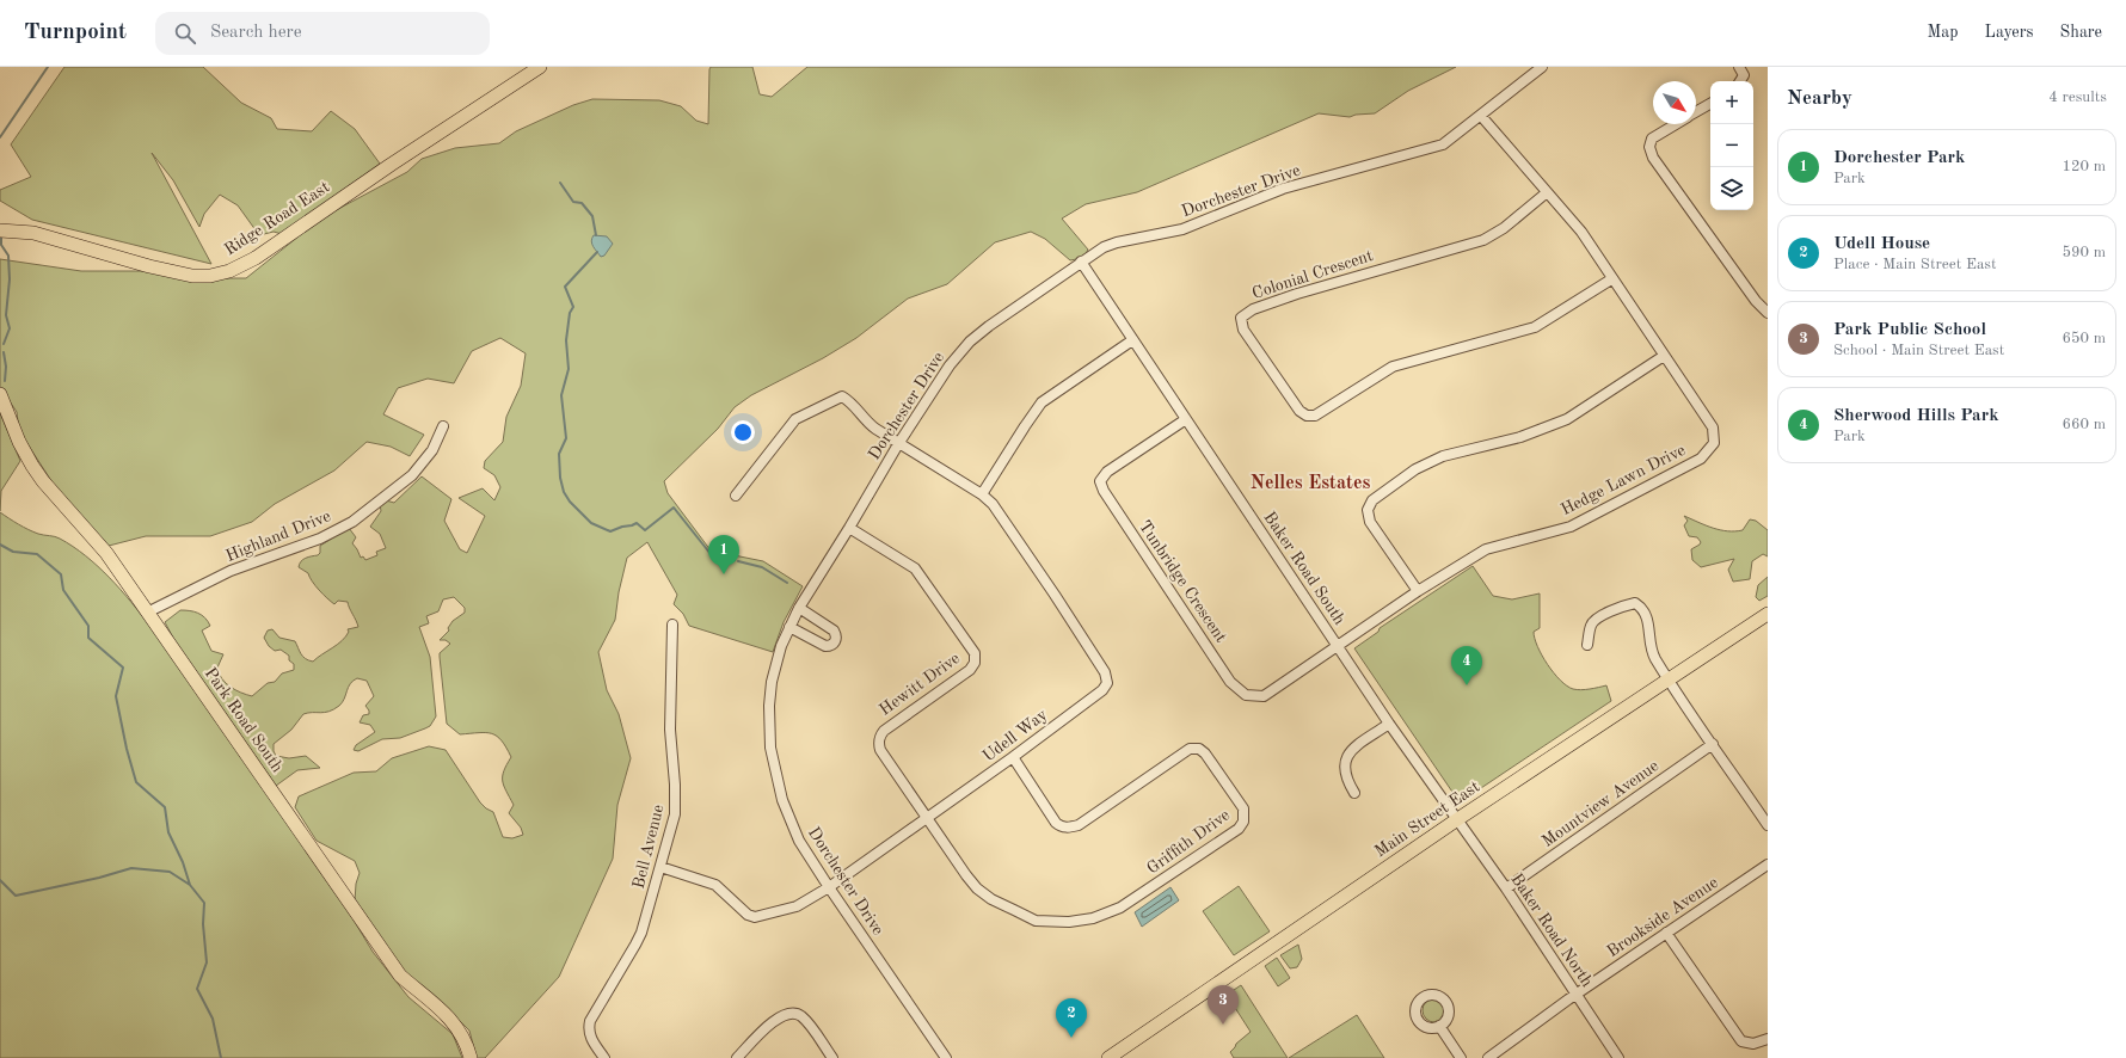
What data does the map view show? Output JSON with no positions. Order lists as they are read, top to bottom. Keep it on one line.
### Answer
{"streets":{"main road":["Ridge Road East","Park Road South","Main Street East"],"street":["Dorchester Drive","Colonial Crescent","Hedge Lawn Drive","Highland Drive","Baker Road South","Tunbridge Crescent","Hewitt Drive","Udell Way","Mountview Avenue","Griffith Drive","Bell Avenue","Brookside Avenue","Baker Road North"]},"crossings":[["Dorchester Drive","Hedge Lawn Drive"],["Dorchester Drive","Baker Road South"],["Dorchester Drive","Hewitt Drive"],["Dorchester Drive","Udell Way"],["Colonial Crescent","Hedge Lawn Drive"],["Hedge Lawn Drive","Baker Road South"],["Hedge Lawn Drive","Tunbridge Crescent"],["Highland Drive","Park Road South"],["Baker Road South","Tunbridge Crescent"],["Baker Road South","Main Street East"],["Baker Road South","Baker Road North"],["Hewitt Drive","Udell Way"],["Hewitt Drive","Griffith Drive"],["Udell Way","Griffith Drive"],["Udell Way","Bell Avenue"],["Mountview Avenue","Baker Road North"],["Main Street East","Baker Road North"],["Brookside Avenue","Baker Road North"]],"districts":["Nelles Estates"],"north":"bottom right","page":{"header":"Turnpoint","search":"Search here","nav":["Map","Layers","Share"],"heading":["Nearby","4 results"],"map_buttons":["+","−"],"list":[{"mark":"1","name":"Dorchester Park","note":"Park","value":"120 m"},{"mark":"2","name":"Udell House","note":"Place · Main Street East","value":"590 m"},{"mark":"3","name":"Park Public School","note":"School · Main Street East","value":"650 m"},{"mark":"4","name":"Sherwood Hills Park","note":"Park","value":"660 m"}],"pins":["1","4","3","2"]}}
